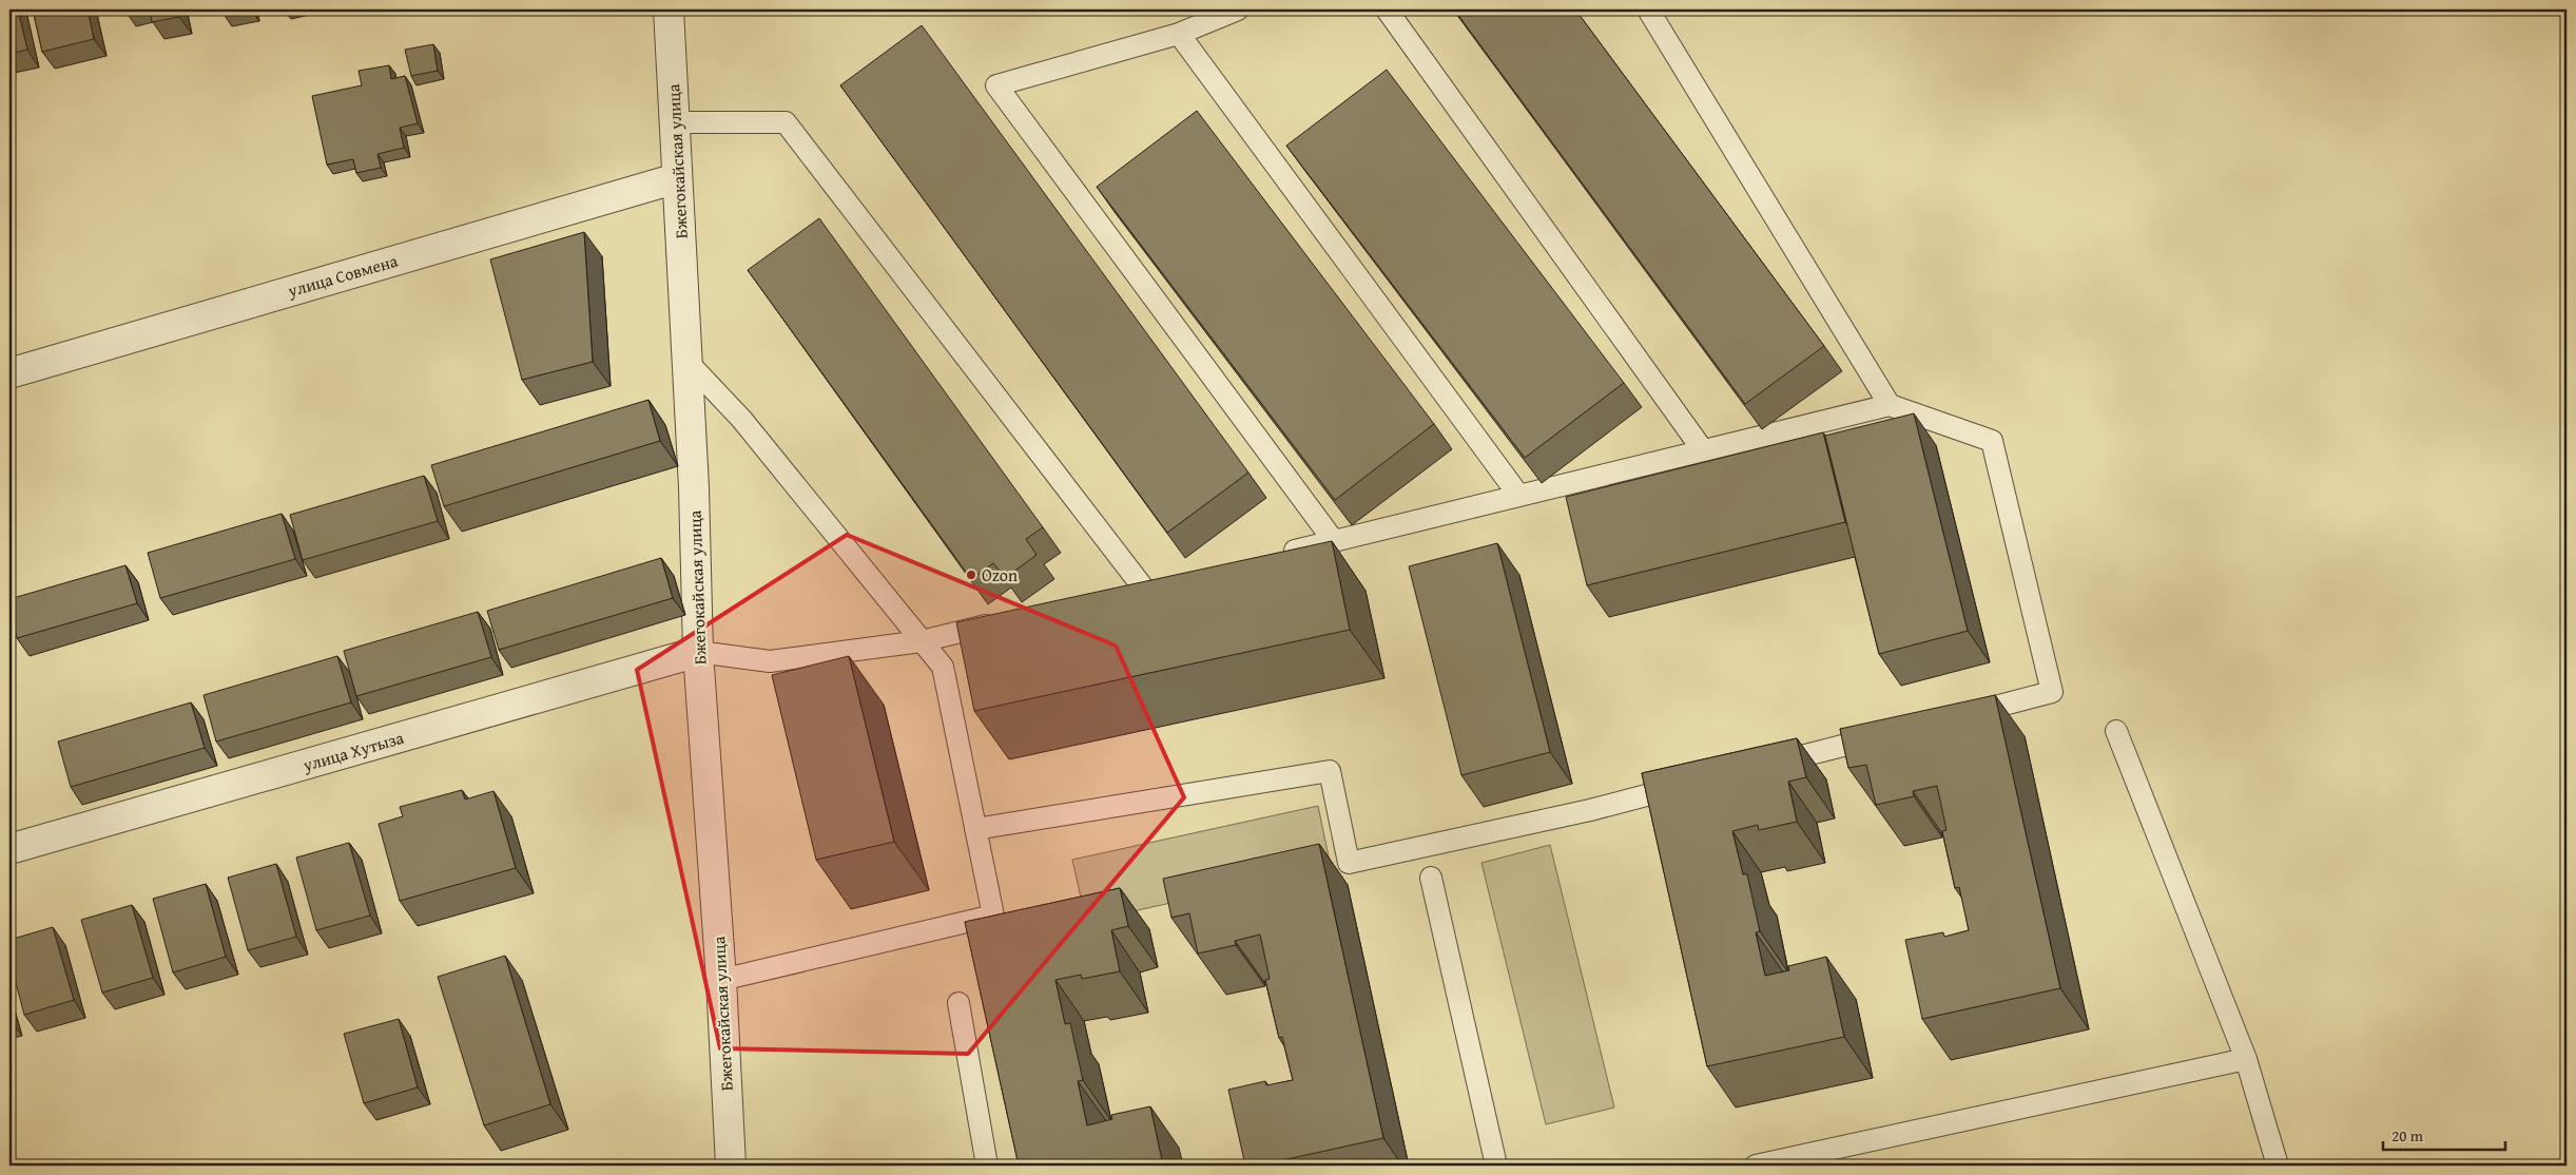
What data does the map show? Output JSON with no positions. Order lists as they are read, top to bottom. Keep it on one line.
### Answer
{"streets":{"street":["Бжегокайская улица","улица Совмена","улица Хутыза"]},"crossings":[["Бжегокайская улица","улица Совмена"],["Бжегокайская улица","улица Хутыза"]],"places":["Ozon"],"scale_bar":"20 m"}
